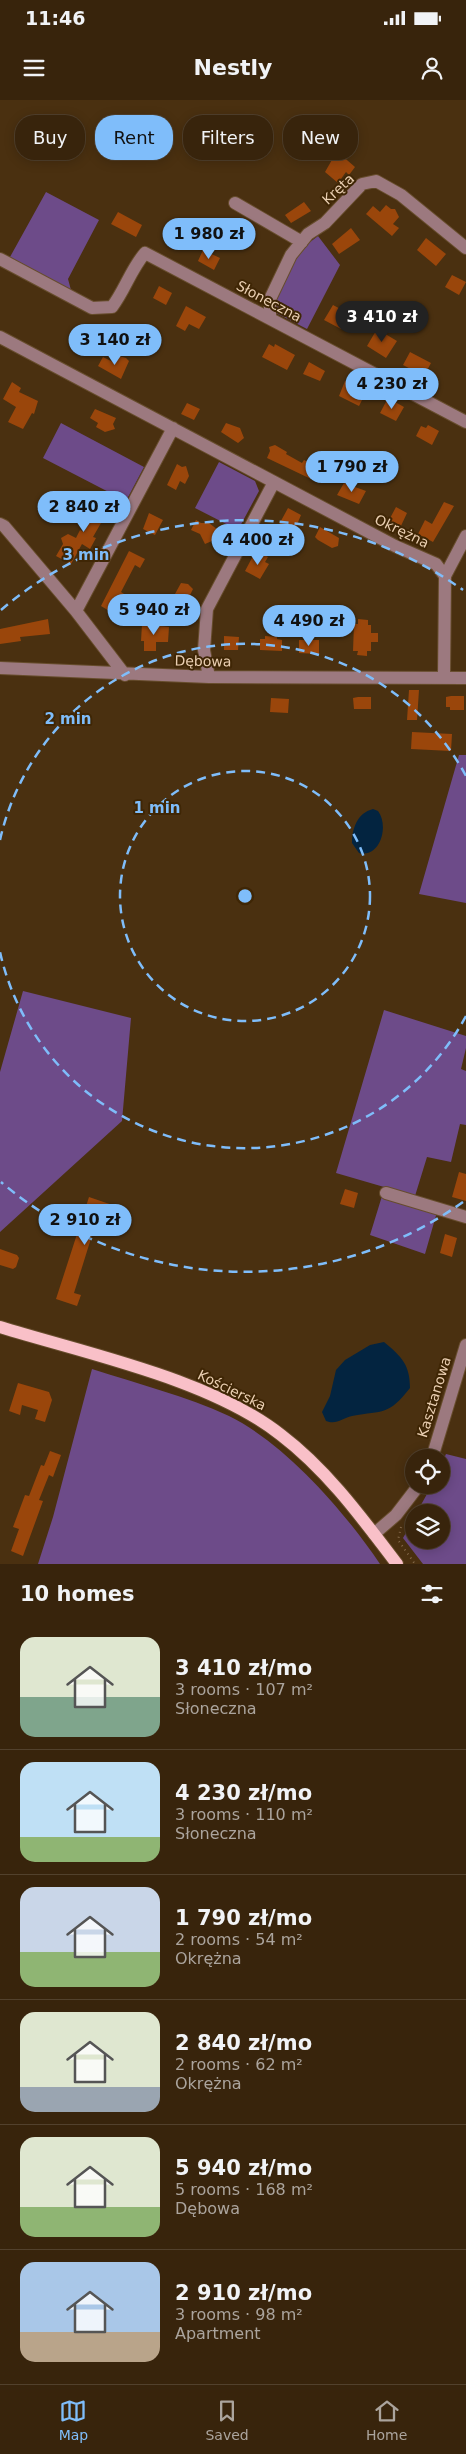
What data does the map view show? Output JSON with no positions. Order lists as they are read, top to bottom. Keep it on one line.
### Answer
{"streets":{"main road":["Kościerska"],"street":["Kręta","Słoneczna","Okrężna","Dębowa","Kasztanowa"]},"crossings":[["Kręta","Słoneczna"]],"page":{"status":"11:46","header":"Nestly","chip":["Buy","Rent","Filters","New"],"price":["1 980 zł","3 410 zł","3 140 zł","4 230 zł","1 790 zł","2 840 zł","4 400 zł","5 940 zł","4 490 zł","2 910 zł"],"heading":"10 homes","list":[{"name":"3 410 zł/mo","note":"3 rooms · 107 m² · Słoneczna"},{"name":"4 230 zł/mo","note":"3 rooms · 110 m² · Słoneczna"},{"name":"1 790 zł/mo","note":"2 rooms · 54 m² · Okrężna"},{"name":"2 840 zł/mo","note":"2 rooms · 62 m² · Okrężna"},{"name":"5 940 zł/mo","note":"5 rooms · 168 m² · Dębowa"},{"name":"2 910 zł/mo","note":"3 rooms · 98 m² · Apartment"}],"tabs":["Map","Saved","Home"]},"rings":["3 min","2 min","1 min"]}
